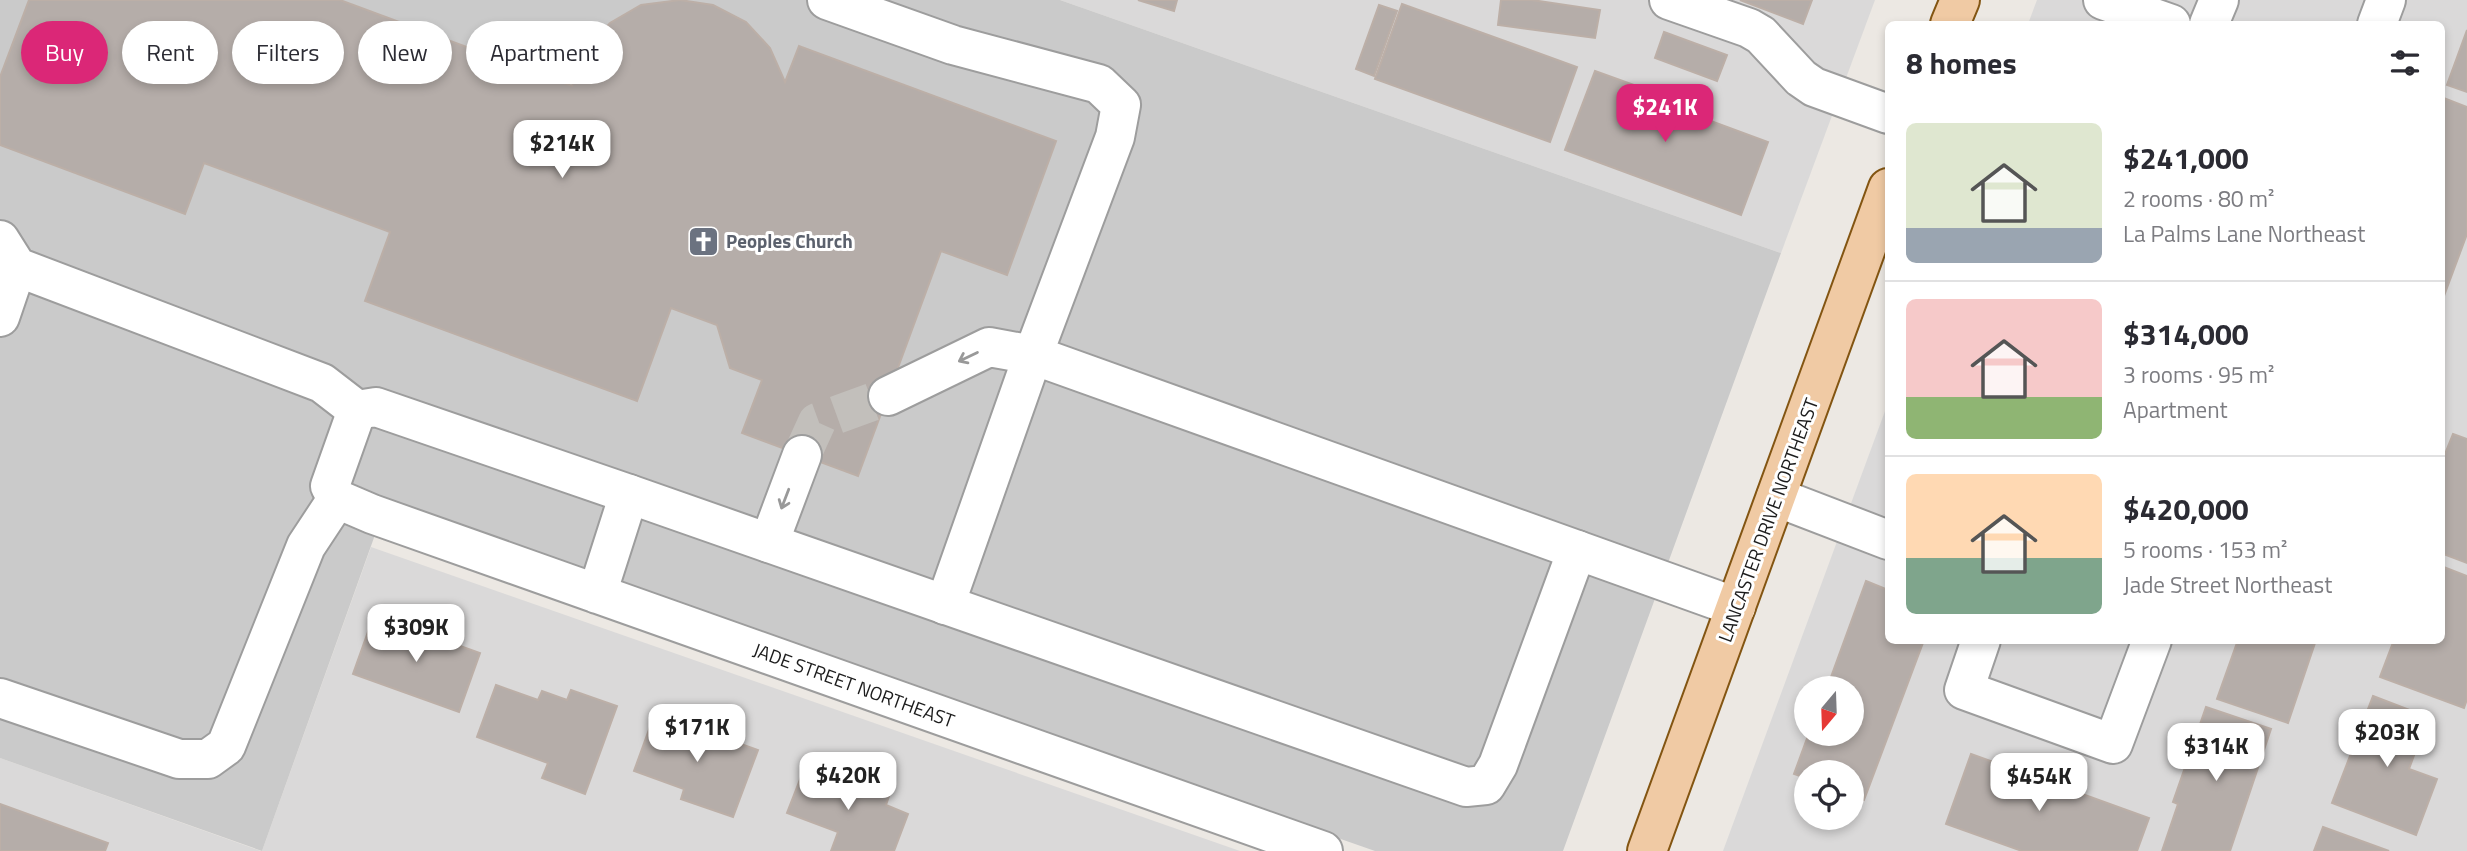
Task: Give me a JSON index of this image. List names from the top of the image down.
{
  "streets": {
    "main road": ["LANCASTER DRIVE NORTHEAST"],
    "street": ["JADE STREET NORTHEAST"]
  },
  "places": {
    "church": ["Peoples Church"]
  },
  "north": "bottom",
  "page": {
    "chip": [
      "Buy",
      "Rent",
      "Filters",
      "New",
      "Apartment"
    ],
    "heading": "8 homes",
    "price": [
      "$241K",
      "$214K",
      "$309K",
      "$171K",
      "$203K",
      "$314K",
      "$420K",
      "$454K"
    ],
    "list": [
      {
        "name": "$241,000",
        "note": "2 rooms · 80 m² · La Palms Lane Northeast"
      },
      {
        "name": "$314,000",
        "note": "3 rooms · 95 m² · Apartment"
      },
      {
        "name": "$420,000",
        "note": "5 rooms · 153 m² · Jade Street Northeast"
      }
    ]
  }
}
